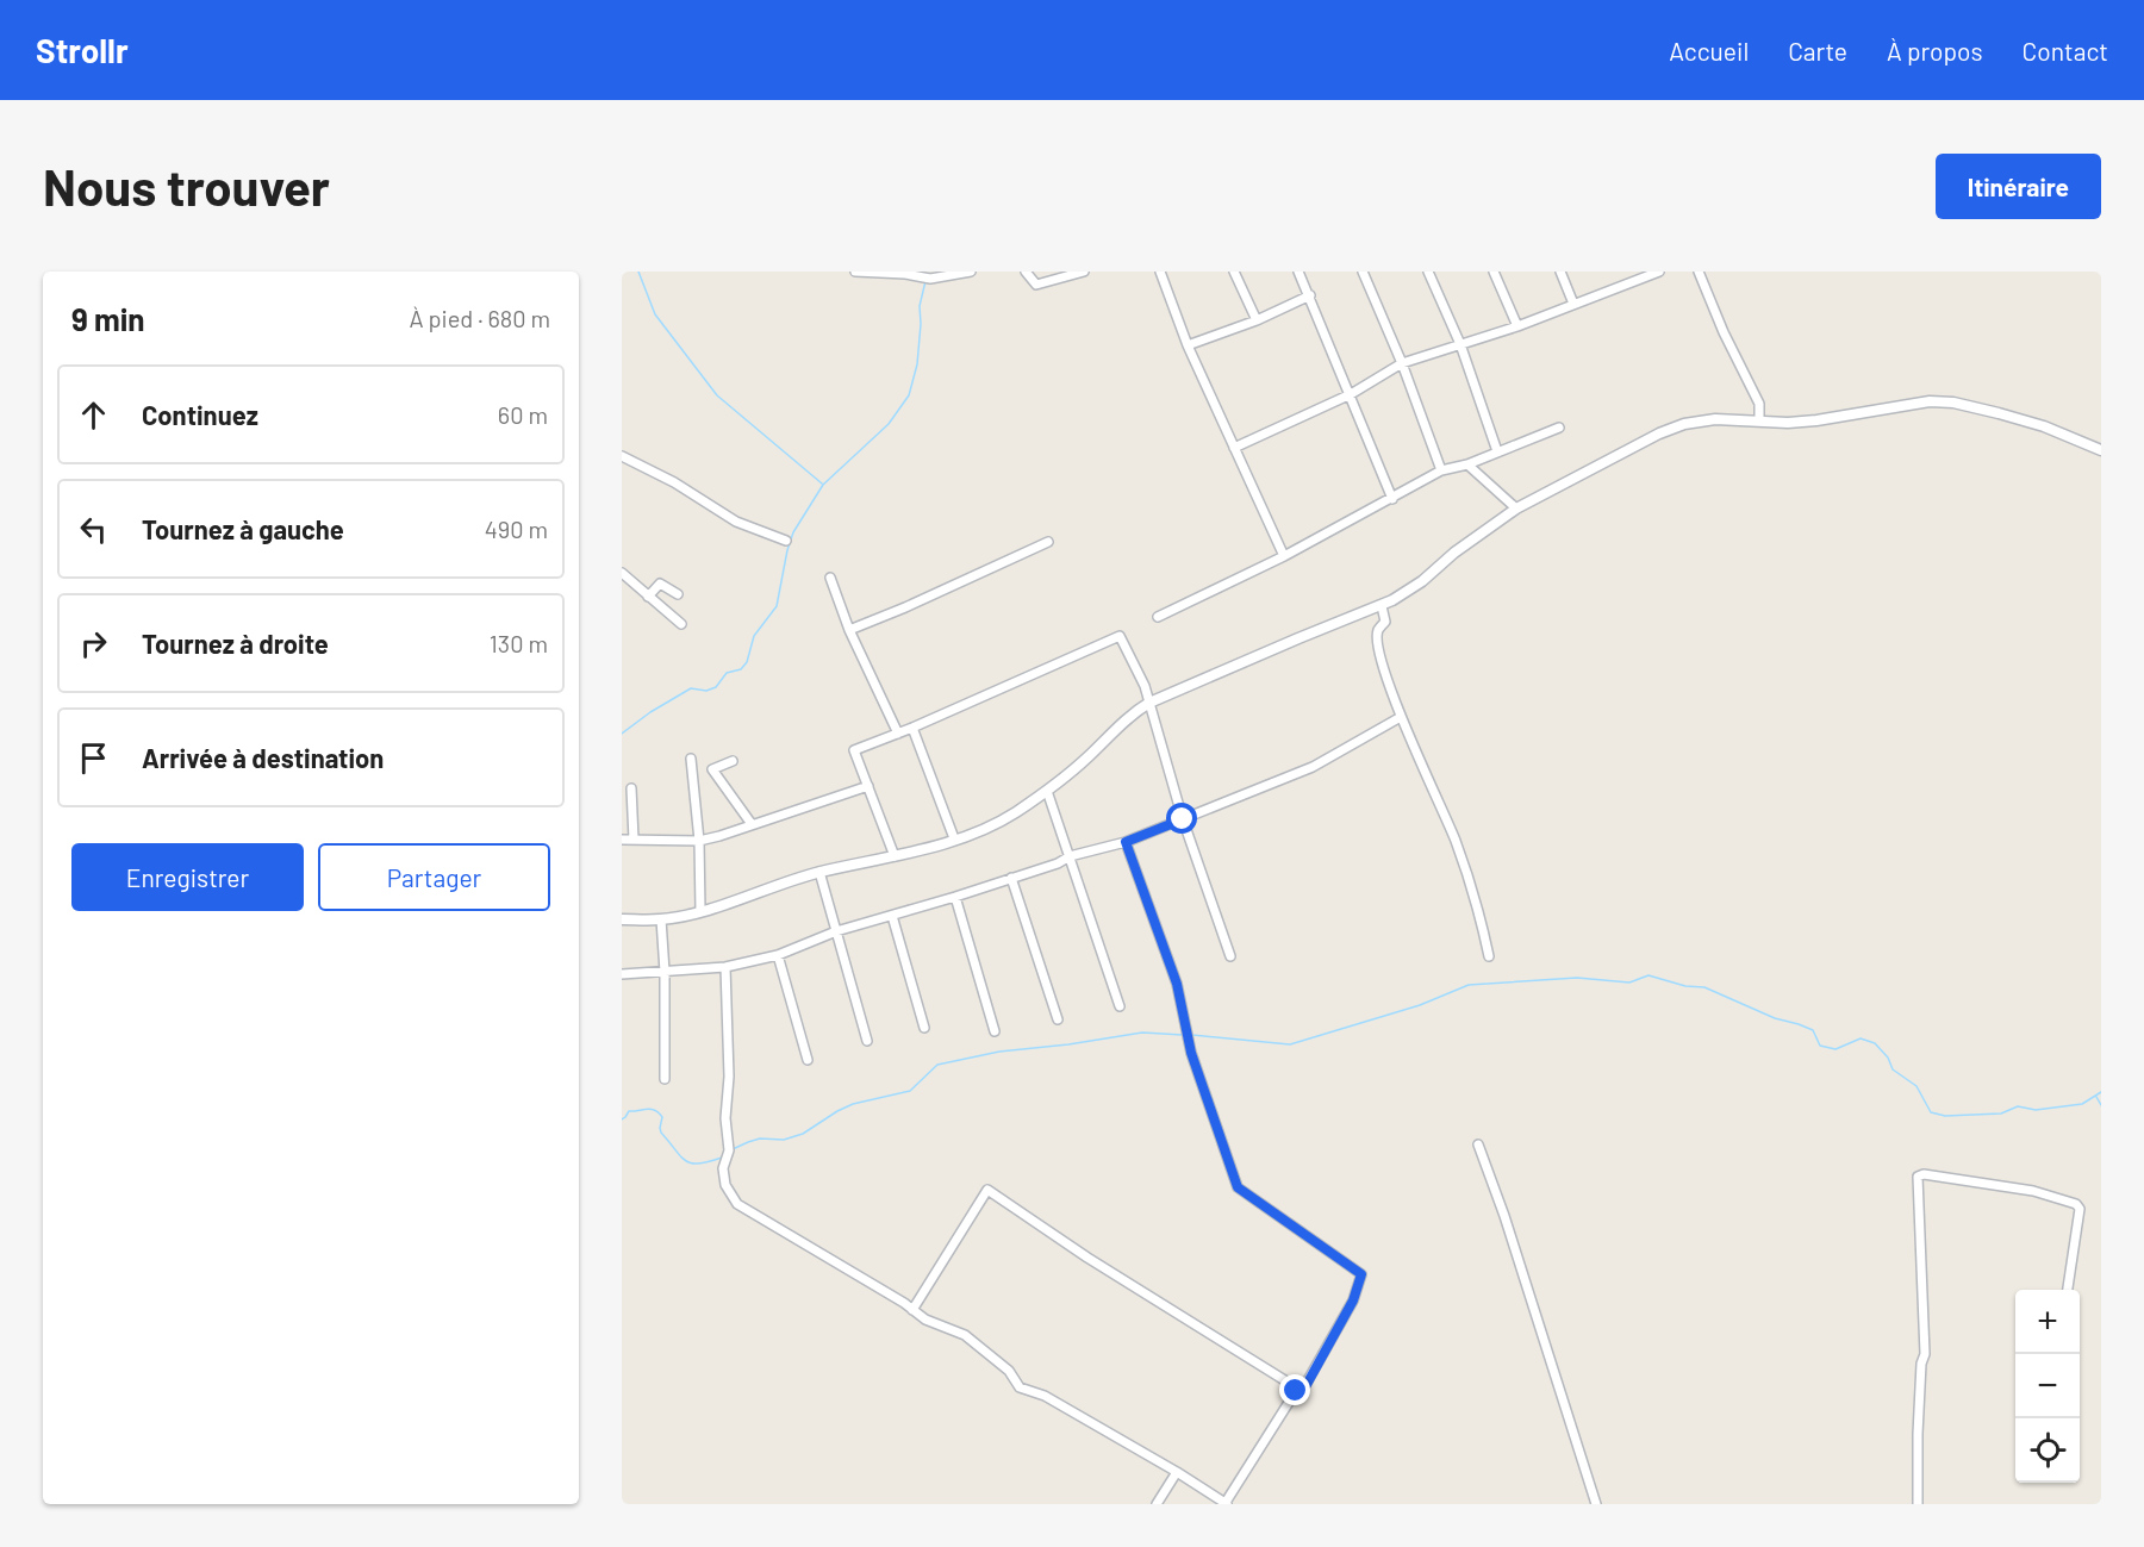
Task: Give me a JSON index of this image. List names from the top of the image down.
{
  "page": {
    "header": "Strollr",
    "nav": [
      "Accueil",
      "Carte",
      "À propos",
      "Contact"
    ],
    "buttons": [
      "Itinéraire",
      ["Enregistrer", "Partager"]
    ],
    "title": "Nous trouver",
    "heading": ["9 min", "À pied · 680 m"],
    "list": [
      ["Continuez", "60 m"],
      ["Tournez à gauche", "490 m"],
      ["Tournez à droite", "130 m"],
      "Arrivée à destination"
    ],
    "map_buttons": ["+", "−"]
  }
}
